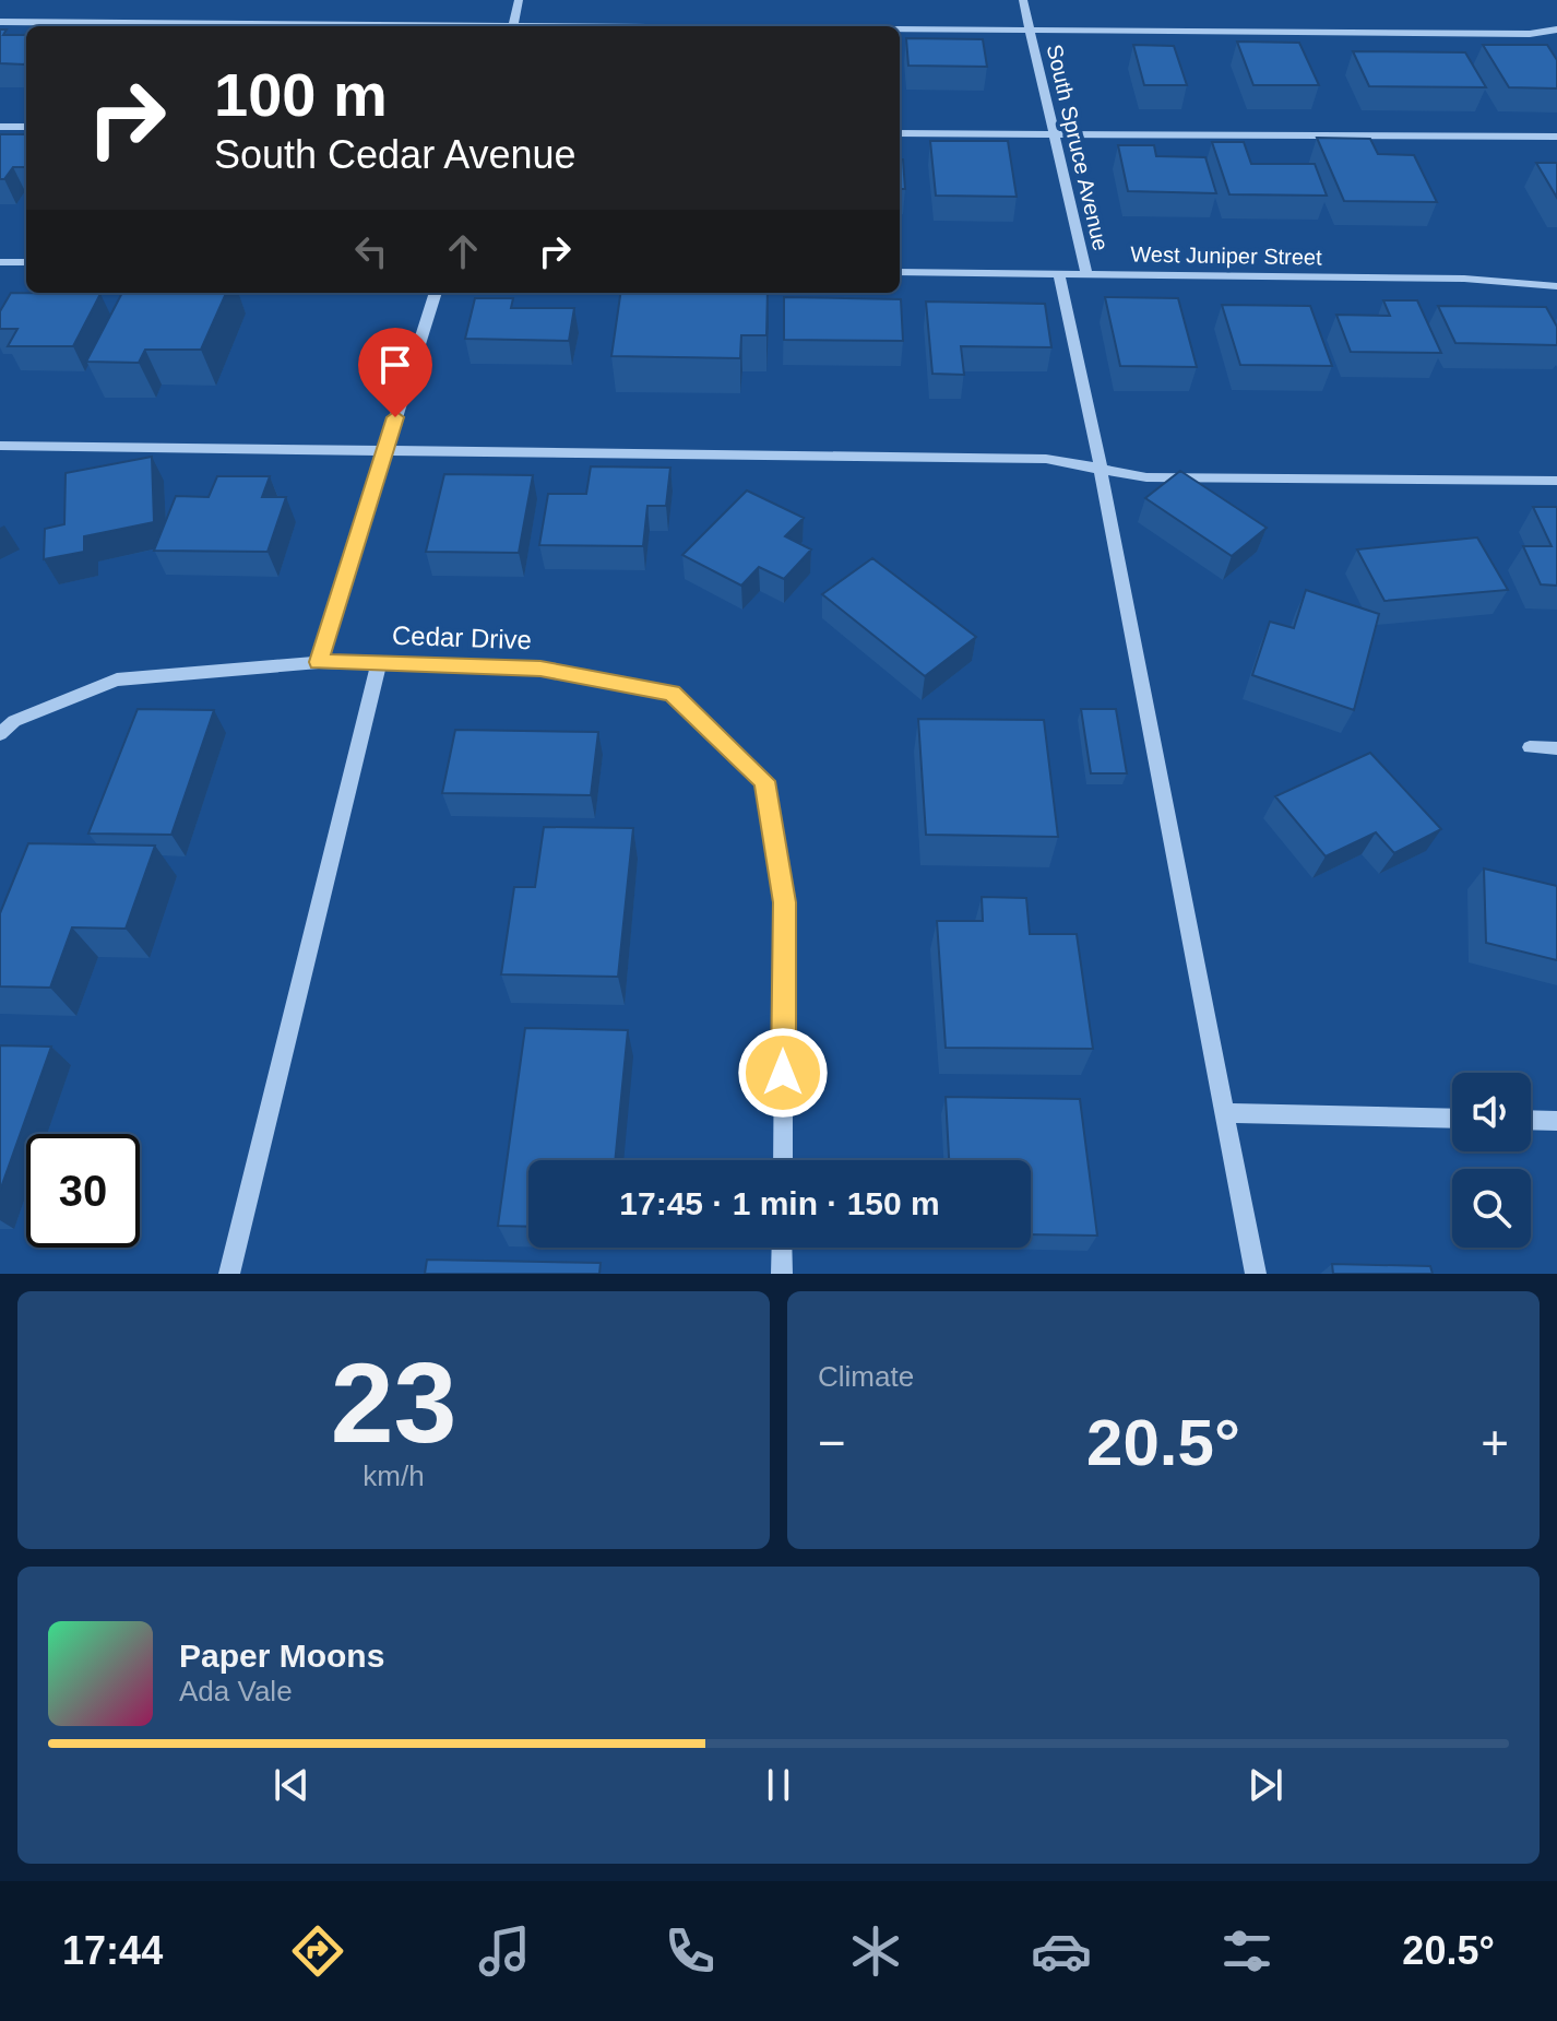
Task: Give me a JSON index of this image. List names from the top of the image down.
{
  "streets": {
    "street": ["South Spruce Avenue", "West Juniper Street", "Cedar Drive"]
  },
  "crossings": [
    ["South Spruce Avenue", "West Juniper Street"]
  ],
  "page": {
    "turn": ["100 m", "South Cedar Avenue"],
    "limit": "30",
    "trip": "17:45 · 1 min · 150 m",
    "tile": [
      ["23", "km/h"],
      "Climate"
    ],
    "heat": ["−", "20.5°", "+"],
    "song": ["Paper Moons", "Ada Vale"],
    "tabs": ["17:44", "20.5°"]
  }
}
